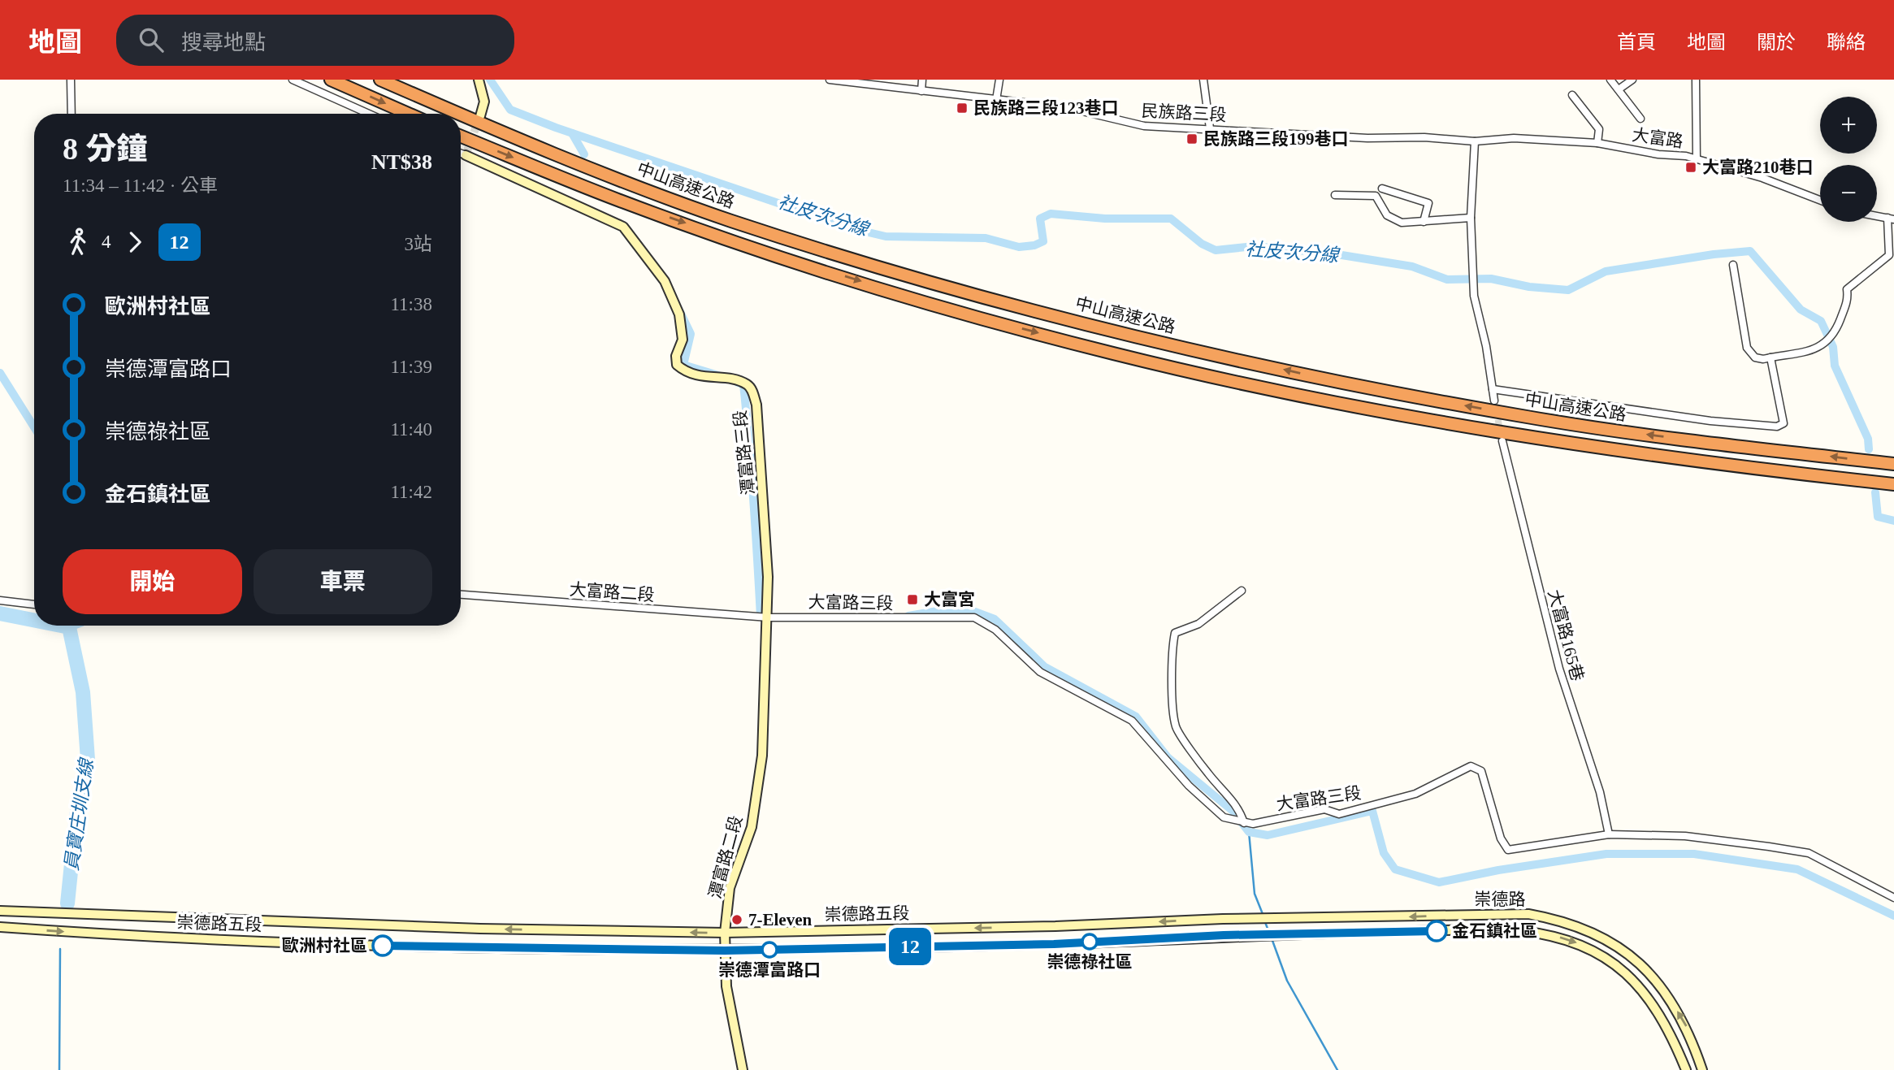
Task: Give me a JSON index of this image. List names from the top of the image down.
{
  "streets": {
    "highway": ["中山高速公路"],
    "street": [
      "民族路三段",
      "大富路",
      "潭富路三段",
      "大富路二段",
      "大富路三段",
      "大富路165巷",
      "潭富路二段",
      "崇德路",
      "崇德路五段"
    ]
  },
  "crossings": [
    ["民族路三段", "大富路"],
    ["潭富路三段", "大富路二段"],
    ["潭富路三段", "大富路三段"],
    ["潭富路三段", "潭富路二段"],
    ["大富路二段", "大富路三段"],
    ["大富路二段", "潭富路二段"],
    ["大富路三段", "大富路165巷"],
    ["大富路三段", "潭富路二段"],
    ["潭富路二段", "崇德路五段"],
    ["崇德路", "崇德路五段"]
  ],
  "water": ["社皮次分線", "員寶庄圳支線"],
  "places": {
    "transit": [
      "民族路三段123巷口",
      "民族路三段199巷口",
      "大富路210巷口",
      "大富宮"
    ],
    "other": [
      "7-Eleven",
      "金石鎮社區",
      "崇德祿社區",
      "歐洲村社區",
      "崇德潭富路口"
    ]
  },
  "lines": ["bus line 12"],
  "page": {
    "header": "地圖",
    "search": "搜尋地點",
    "nav": [
      "首頁",
      "地圖",
      "關於",
      "聯絡"
    ],
    "on_map": "12",
    "map_buttons": ["+", "−"],
    "heading": ["8 分鐘", "11:34 – 11:42 · 公車", "NT$38"],
    "legs": ["4", "12", "3站"],
    "list": [
      {
        "name": "歐洲村社區",
        "value": "11:38"
      },
      {
        "name": "崇德潭富路口",
        "value": "11:39"
      },
      {
        "name": "崇德祿社區",
        "value": "11:40"
      },
      {
        "name": "金石鎮社區",
        "value": "11:42"
      }
    ],
    "buttons": ["開始", "車票"]
  }
}
